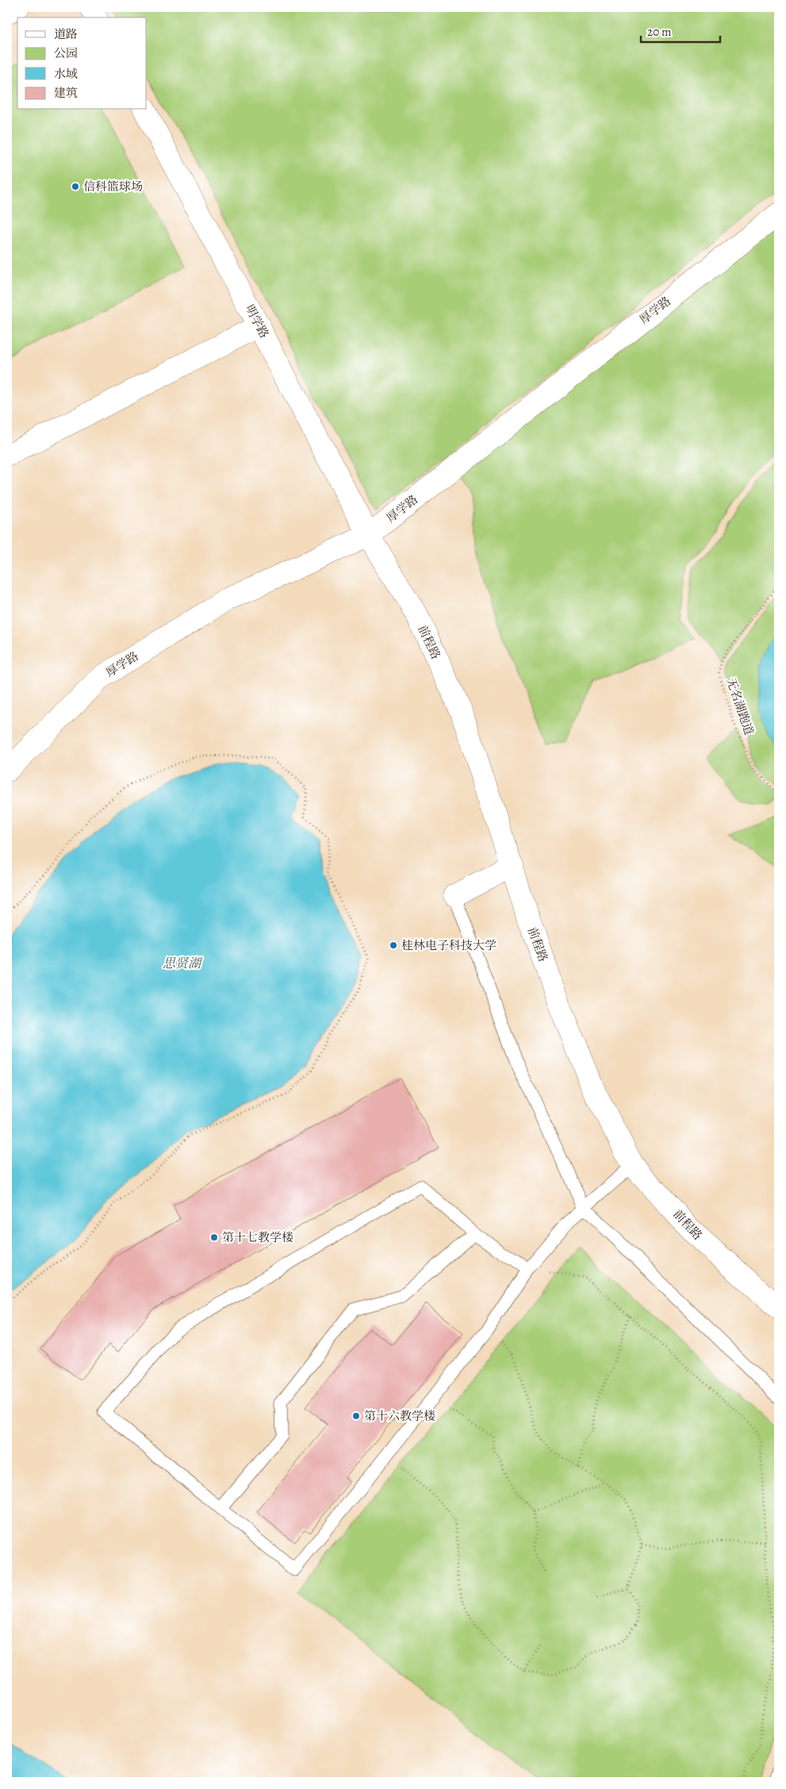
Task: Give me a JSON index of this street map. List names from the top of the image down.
{
  "streets": {
    "street": ["厚学路", "明学路", "前程路"],
    "path": ["无名湖跑道"]
  },
  "crossings": [
    ["厚学路", "明学路"],
    ["厚学路", "前程路"],
    ["明学路", "前程路"]
  ],
  "water": ["思贤湖"],
  "places": [
    "信科篮球场",
    "桂林电子科技大学",
    "第十七教学楼",
    "第十六教学楼"
  ],
  "legend": [
    "道路",
    "公园",
    "水域",
    "建筑"
  ],
  "scale_bar": "20 m"
}
